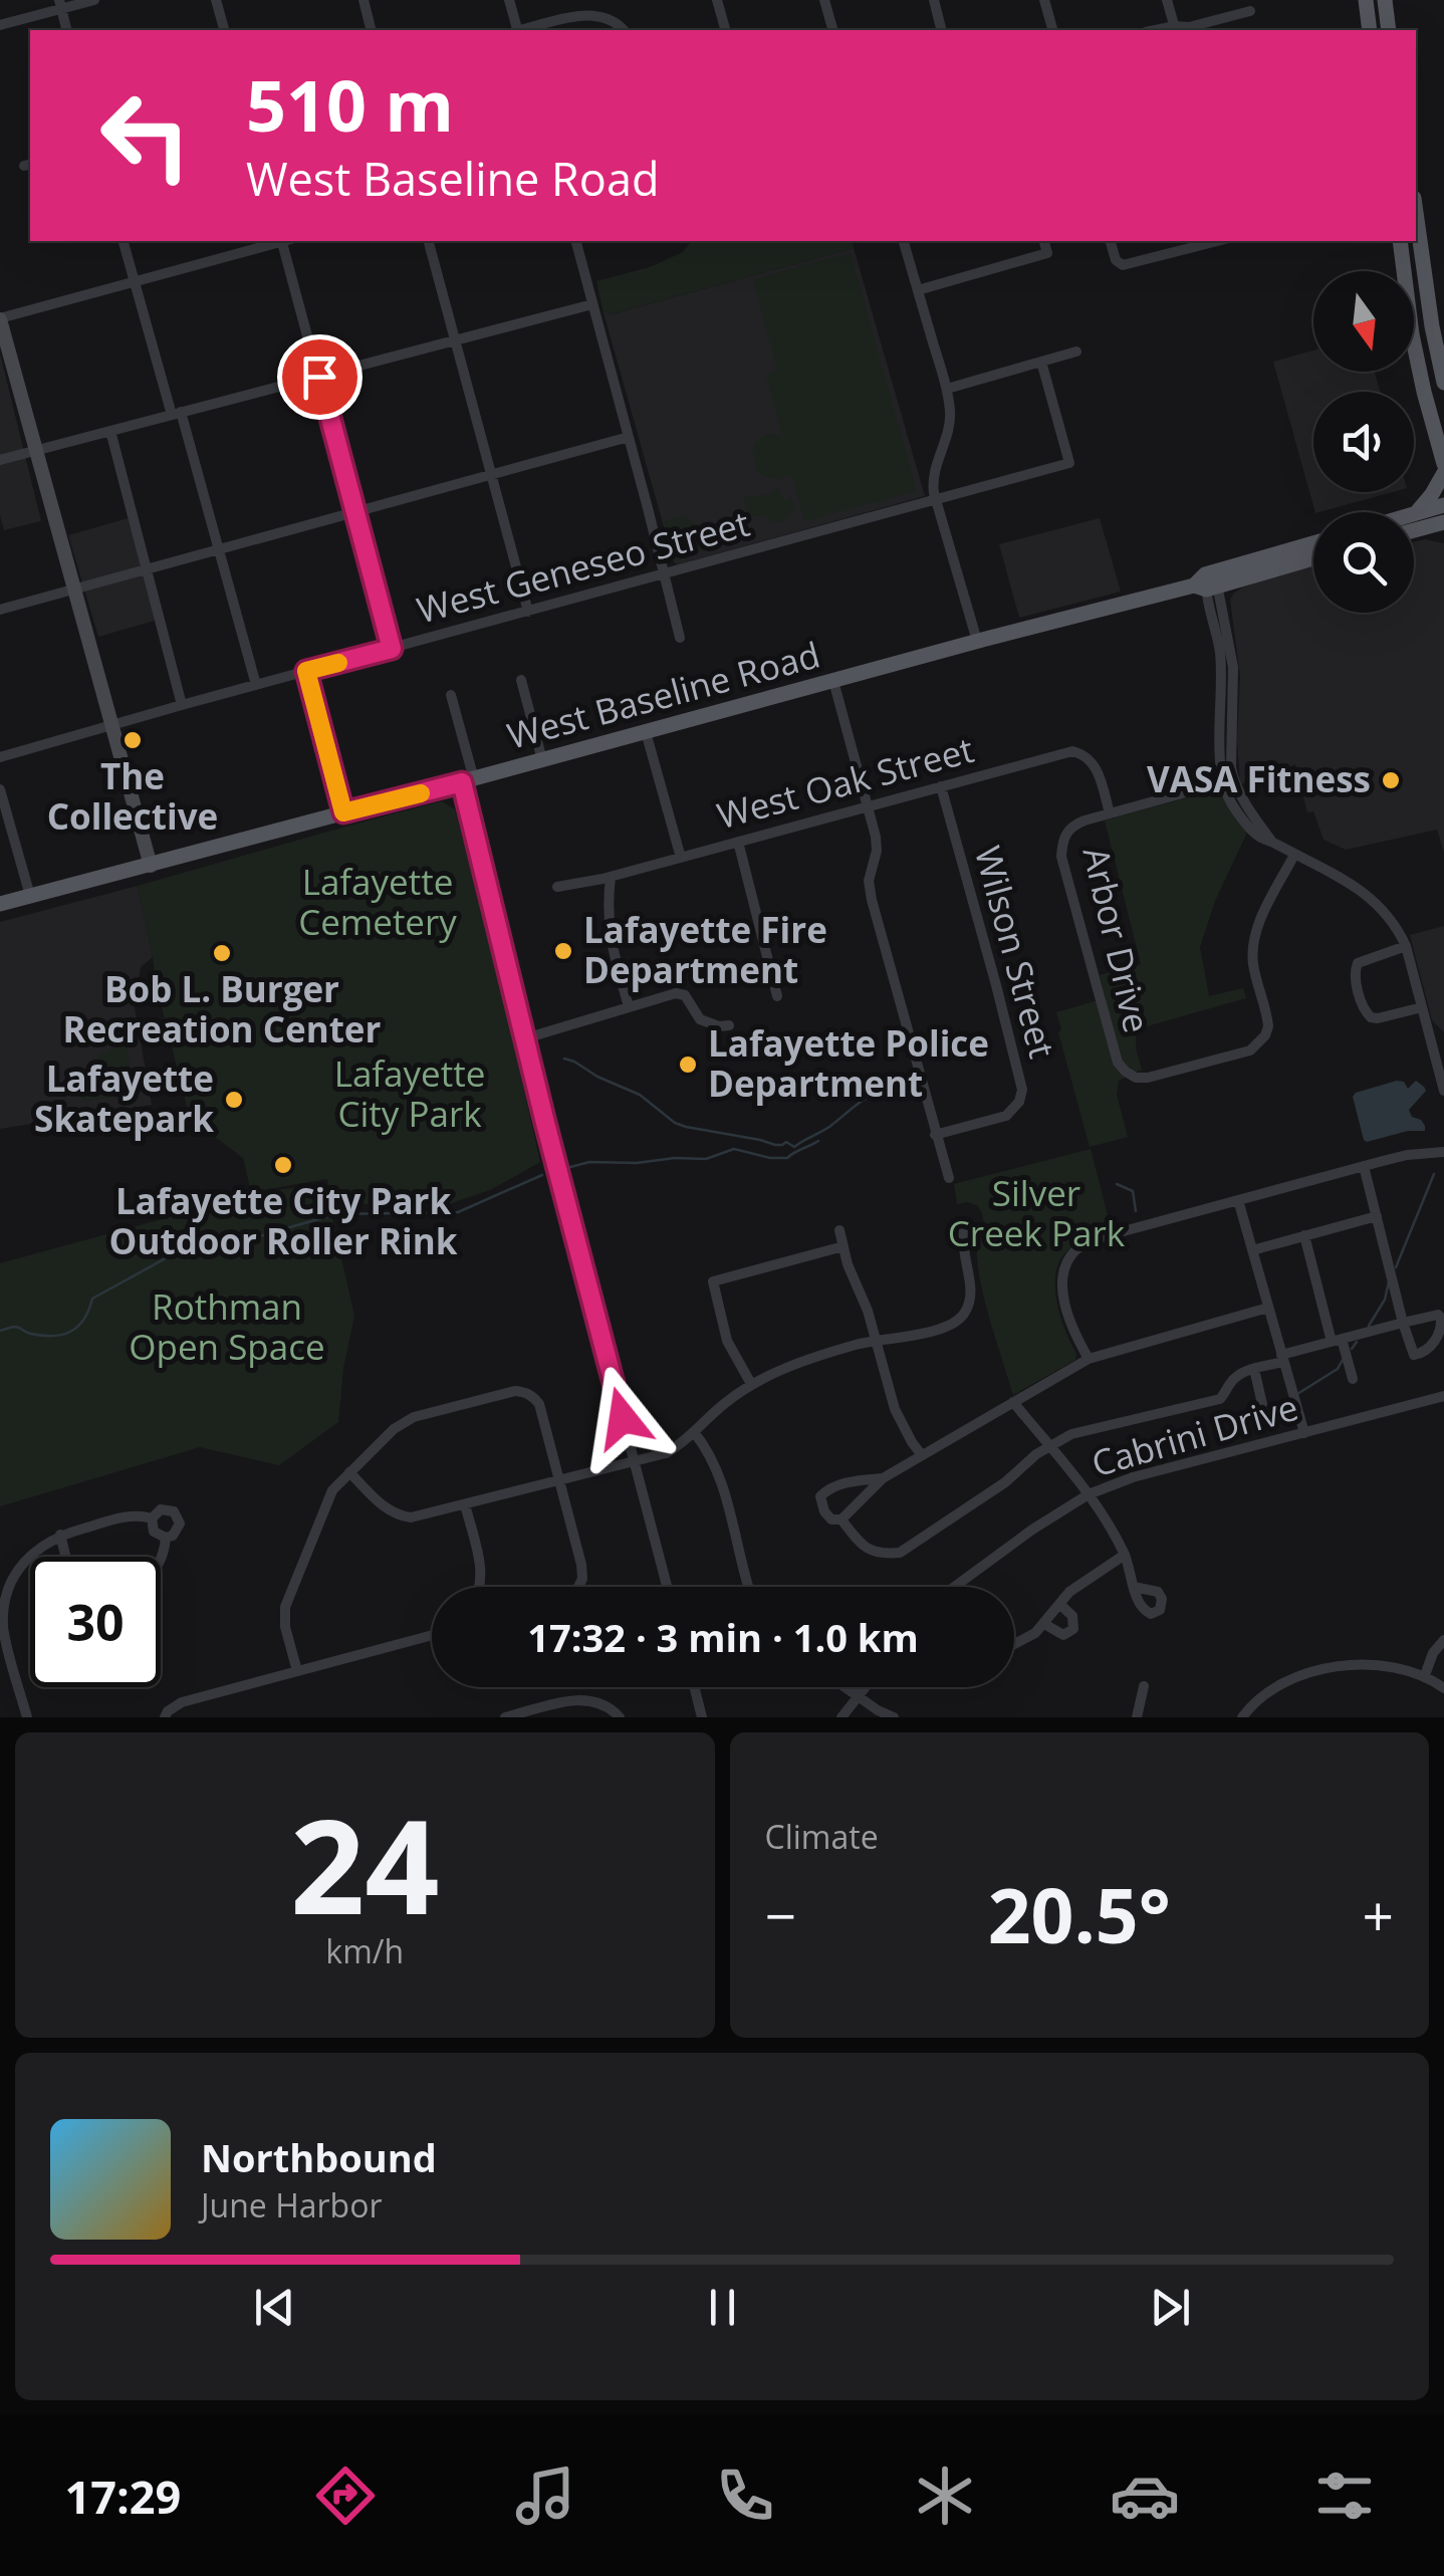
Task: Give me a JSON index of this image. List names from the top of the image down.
{
  "streets": {
    "main road": ["West Baseline Road"],
    "street": [
      "West Geneseo Street",
      "West Oak Street",
      "Arbor Drive",
      "Wilson Street",
      "Cabrini Drive"
    ]
  },
  "crossings": [
    ["West Oak Street", "Arbor Drive"],
    ["West Oak Street", "Wilson Street"]
  ],
  "parks": [
    "Lafayette Cemetery",
    "Lafayette City Park",
    "Silver Creek Park",
    "Rothman Open Space"
  ],
  "places": [
    "The Collective",
    "VASA Fitness",
    "Lafayette Fire Department",
    "Bob L. Burger Recreation Center",
    "Lafayette Police Department",
    "Lafayette Skatepark",
    "Lafayette City Park Outdoor Roller Rink"
  ],
  "north": "bottom",
  "page": {
    "turn": ["510 m", "West Baseline Road"],
    "limit": "30",
    "trip": "17:32 · 3 min · 1.0 km",
    "tile": [
      ["24", "km/h"],
      "Climate"
    ],
    "heat": ["−", "20.5°", "+"],
    "song": ["Northbound", "June Harbor"],
    "tabs": "17:29"
  }
}
